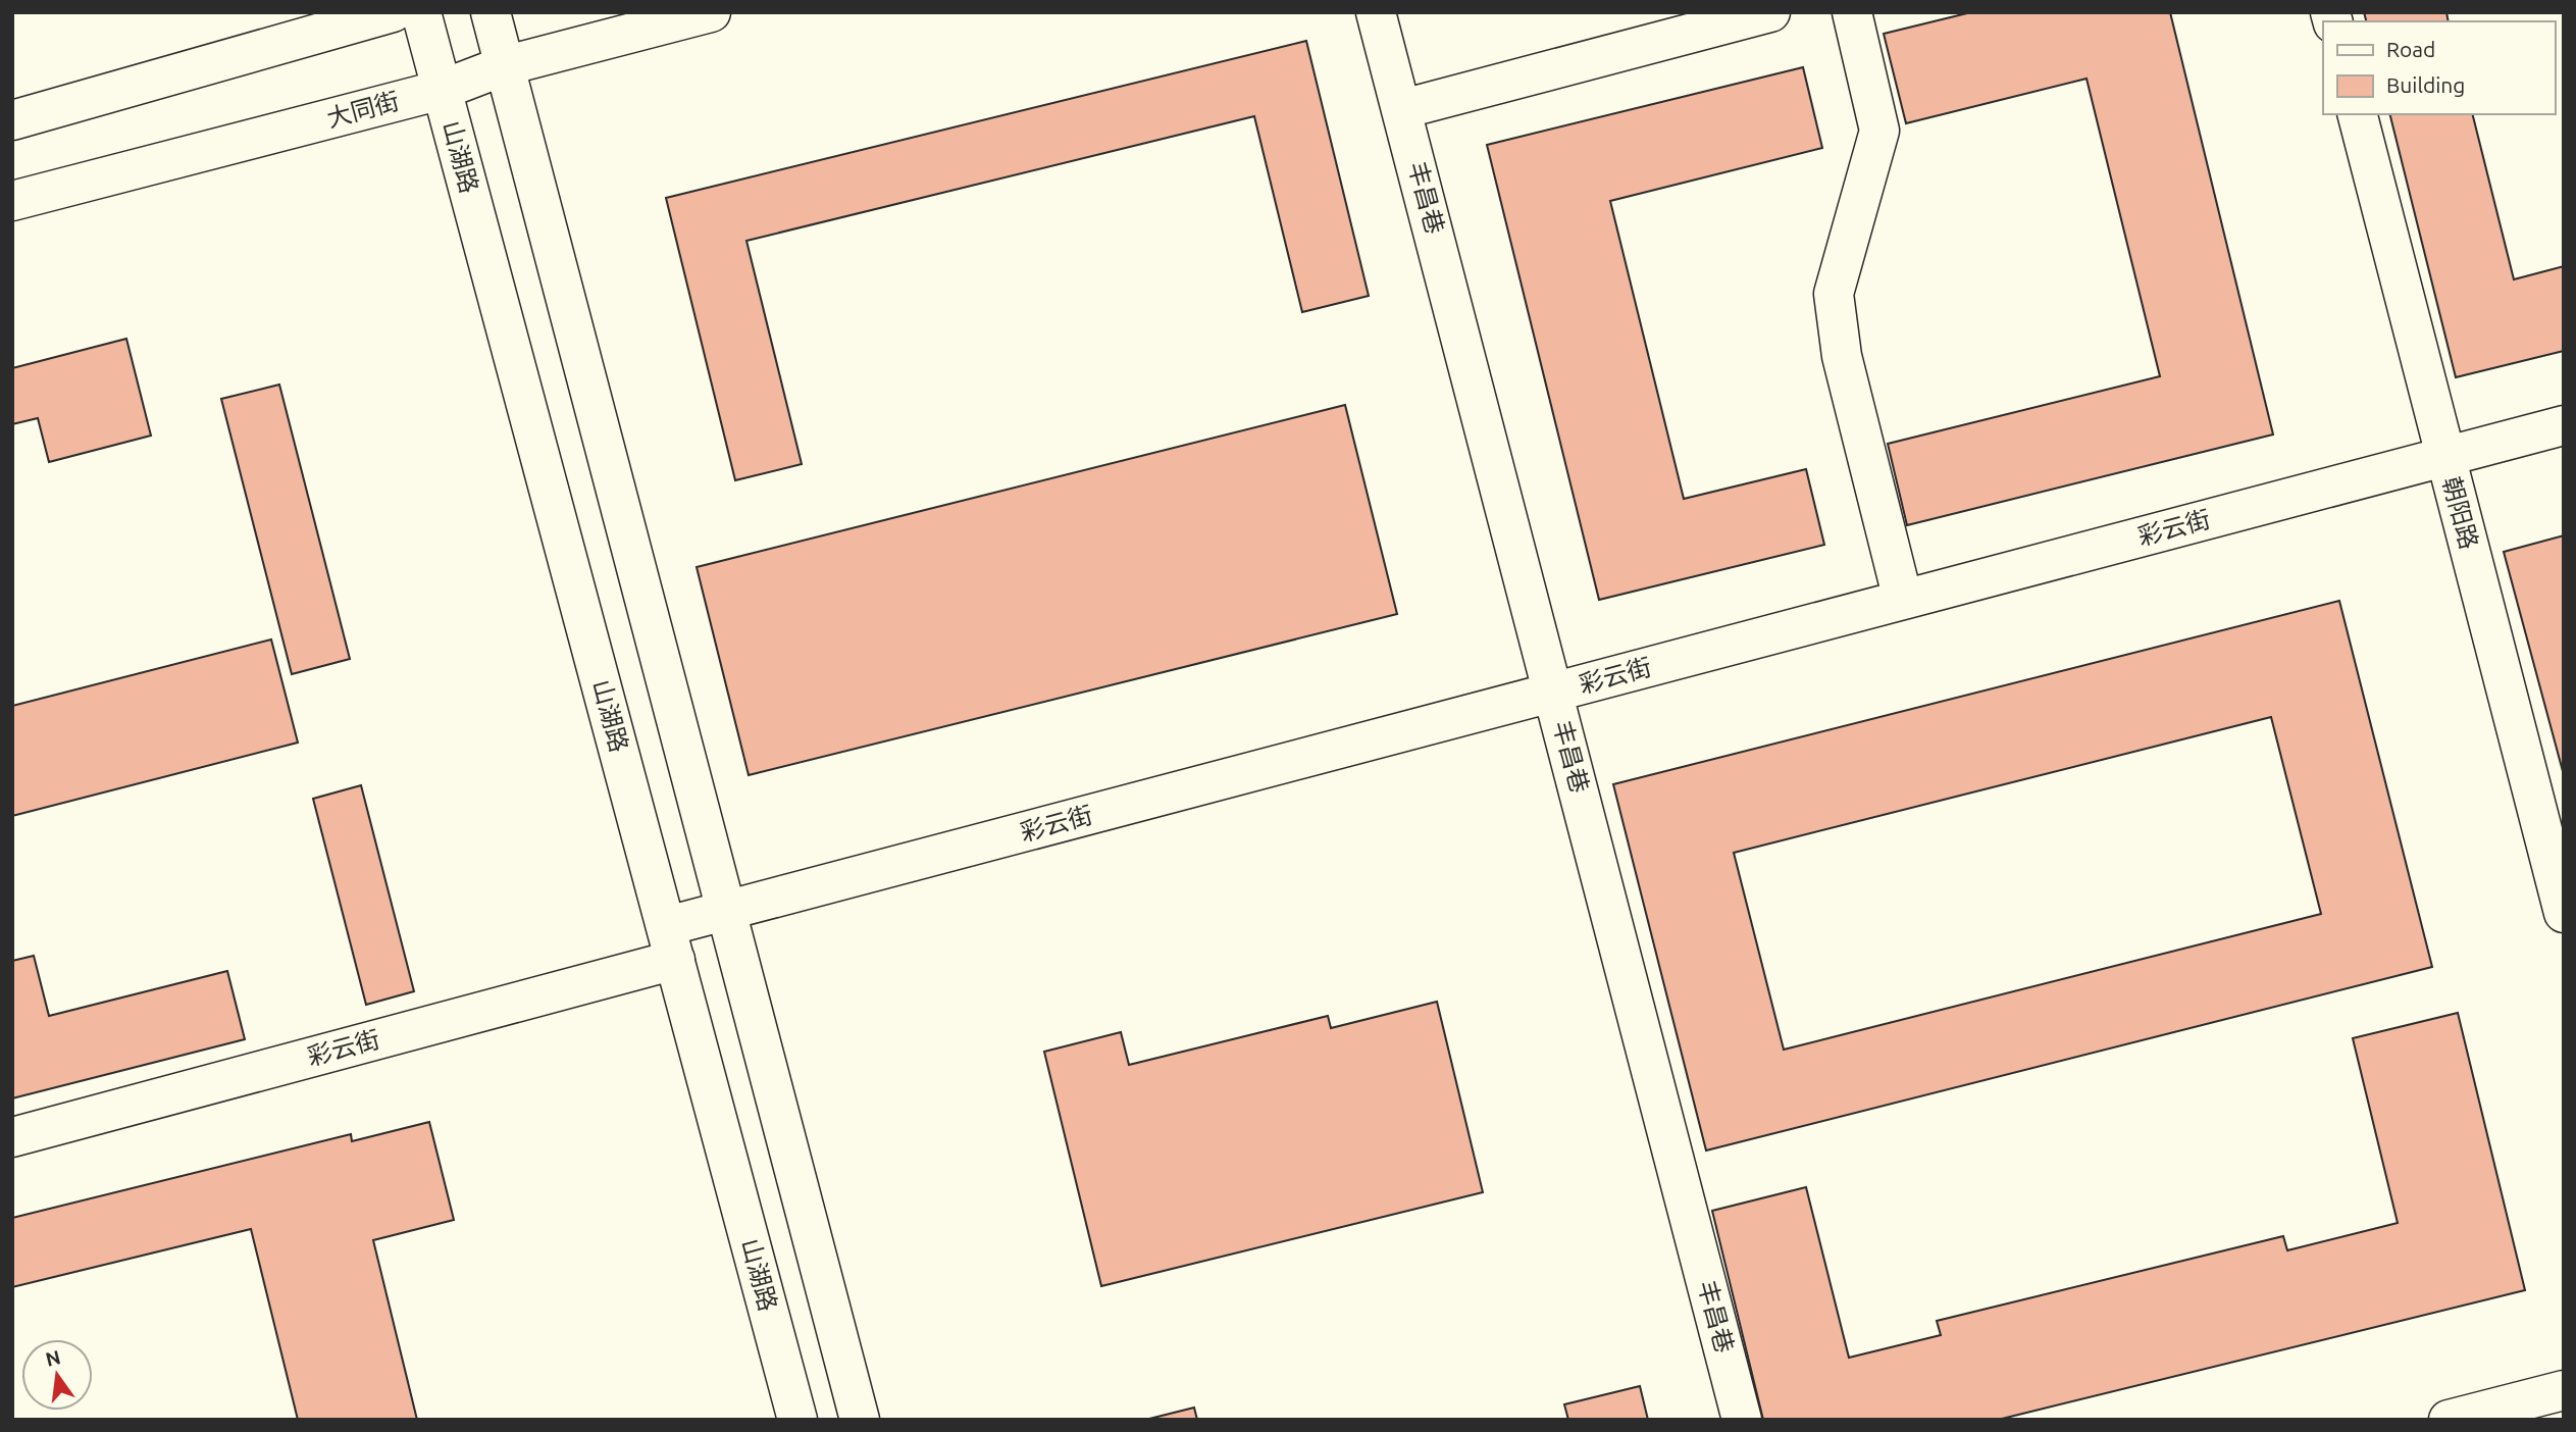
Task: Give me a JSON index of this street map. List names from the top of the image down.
{
  "streets": {
    "street": [
      "大同街",
      "山湖路",
      "丰昌巷",
      "朝阳路",
      "彩云街"
    ]
  },
  "crossings": [
    ["大同街", "山湖路"],
    ["山湖路", "彩云街"],
    ["丰昌巷", "彩云街"],
    ["朝阳路", "彩云街"]
  ],
  "legend": ["Road", "Building"],
  "north": "top"
}
